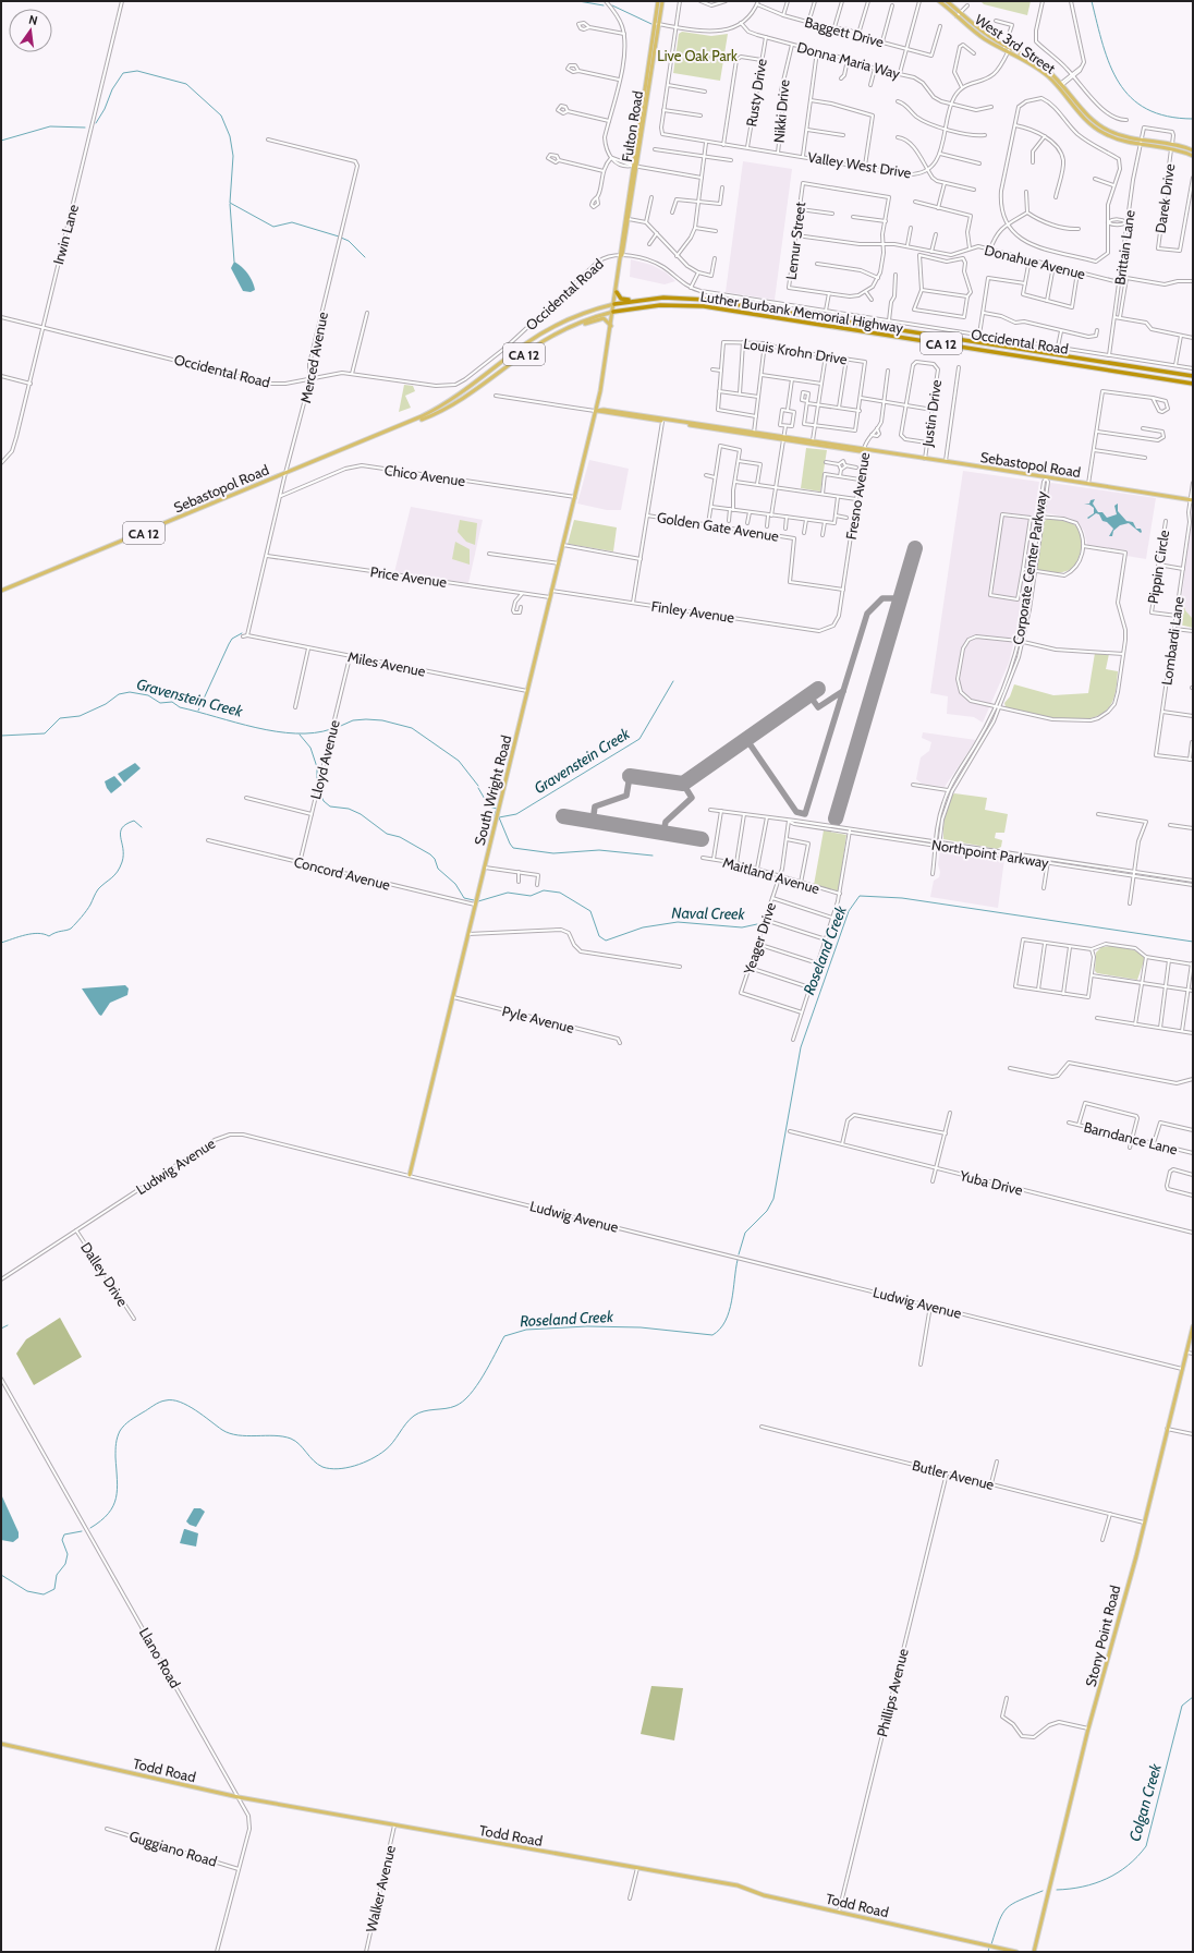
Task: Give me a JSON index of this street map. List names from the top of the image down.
{
  "streets": {
    "highway": ["Luther Burbank Memorial Highway", "CA 12"],
    "main road": [
      "West 3rd Street",
      "Fulton Road",
      "Sebastopol Road",
      "South Wright Road",
      "Stony Point Road",
      "Todd Road"
    ],
    "street": [
      "Baggett Drive",
      "Donna Maria Way",
      "Rusty Drive",
      "Nikki Drive",
      "Valley West Drive",
      "Darek Drive",
      "Irwin Lane",
      "Lemur Street",
      "Brittain Lane",
      "Donahue Avenue",
      "Occidental Road",
      "Louis Krohn Drive",
      "Merced Avenue",
      "Justin Drive",
      "Chico Avenue",
      "Fresno Avenue",
      "Golden Gate Avenue",
      "Pippin Circle",
      "Corporate Center Parkway",
      "Price Avenue",
      "Finley Avenue",
      "Lombardi Lane",
      "Miles Avenue",
      "Lloyd Avenue",
      "Northpoint Parkway",
      "Concord Avenue",
      "Maitland Avenue",
      "Yeager Drive",
      "Pyle Avenue",
      "Barndance Lane",
      "Ludwig Avenue",
      "Yuba Drive",
      "Dalley Drive",
      "Butler Avenue",
      "Llano Road",
      "Phillips Avenue",
      "Guggiano Road",
      "Walker Avenue"
    ]
  },
  "crossings": [
    ["West 3rd Street", "Darek Drive"],
    ["West 3rd Street", "Brittain Lane"],
    ["Donna Maria Way", "Rusty Drive"],
    ["Donna Maria Way", "Nikki Drive"],
    ["Donna Maria Way", "Valley West Drive"],
    ["Rusty Drive", "Valley West Drive"],
    ["Nikki Drive", "Valley West Drive"],
    ["Fulton Road", "Occidental Road"],
    ["Fulton Road", "Luther Burbank Memorial Highway"],
    ["Fulton Road", "Sebastopol Road"],
    ["Fulton Road", "South Wright Road"],
    ["Irwin Lane", "Occidental Road"],
    ["Lemur Street", "Donahue Avenue"],
    ["Brittain Lane", "Donahue Avenue"],
    ["Brittain Lane", "Occidental Road"],
    ["Occidental Road", "Merced Avenue"],
    ["Luther Burbank Memorial Highway", "Sebastopol Road"],
    ["Merced Avenue", "Sebastopol Road"],
    ["Merced Avenue", "Chico Avenue"],
    ["Merced Avenue", "Price Avenue"],
    ["Merced Avenue", "Miles Avenue"],
    ["Justin Drive", "Sebastopol Road"],
    ["Sebastopol Road", "Fresno Avenue"],
    ["Sebastopol Road", "Corporate Center Parkway"],
    ["Sebastopol Road", "Lombardi Lane"],
    ["Sebastopol Road", "South Wright Road"],
    ["Chico Avenue", "South Wright Road"],
    ["Fresno Avenue", "Golden Gate Avenue"],
    ["Fresno Avenue", "Finley Avenue"],
    ["Pippin Circle", "Lombardi Lane"],
    ["Corporate Center Parkway", "Northpoint Parkway"],
    ["Price Avenue", "South Wright Road"],
    ["Finley Avenue", "South Wright Road"],
    ["Miles Avenue", "Lloyd Avenue"],
    ["Miles Avenue", "South Wright Road"],
    ["Lloyd Avenue", "Concord Avenue"],
    ["South Wright Road", "Concord Avenue"],
    ["South Wright Road", "Pyle Avenue"],
    ["South Wright Road", "Ludwig Avenue"],
    ["Northpoint Parkway", "Yeager Drive"],
    ["Maitland Avenue", "Yeager Drive"],
    ["Ludwig Avenue", "Dalley Drive"],
    ["Ludwig Avenue", "Stony Point Road"],
    ["Butler Avenue", "Stony Point Road"],
    ["Butler Avenue", "Phillips Avenue"],
    ["Llano Road", "Todd Road"],
    ["Llano Road", "Guggiano Road"],
    ["Phillips Avenue", "Todd Road"],
    ["Todd Road", "Walker Avenue"]
  ],
  "water": [
    "Gravenstein Creek",
    "Naval Creek",
    "Roseland Creek",
    "Colgan Creek"
  ],
  "parks": ["Live Oak Park"],
  "north": "top"
}
